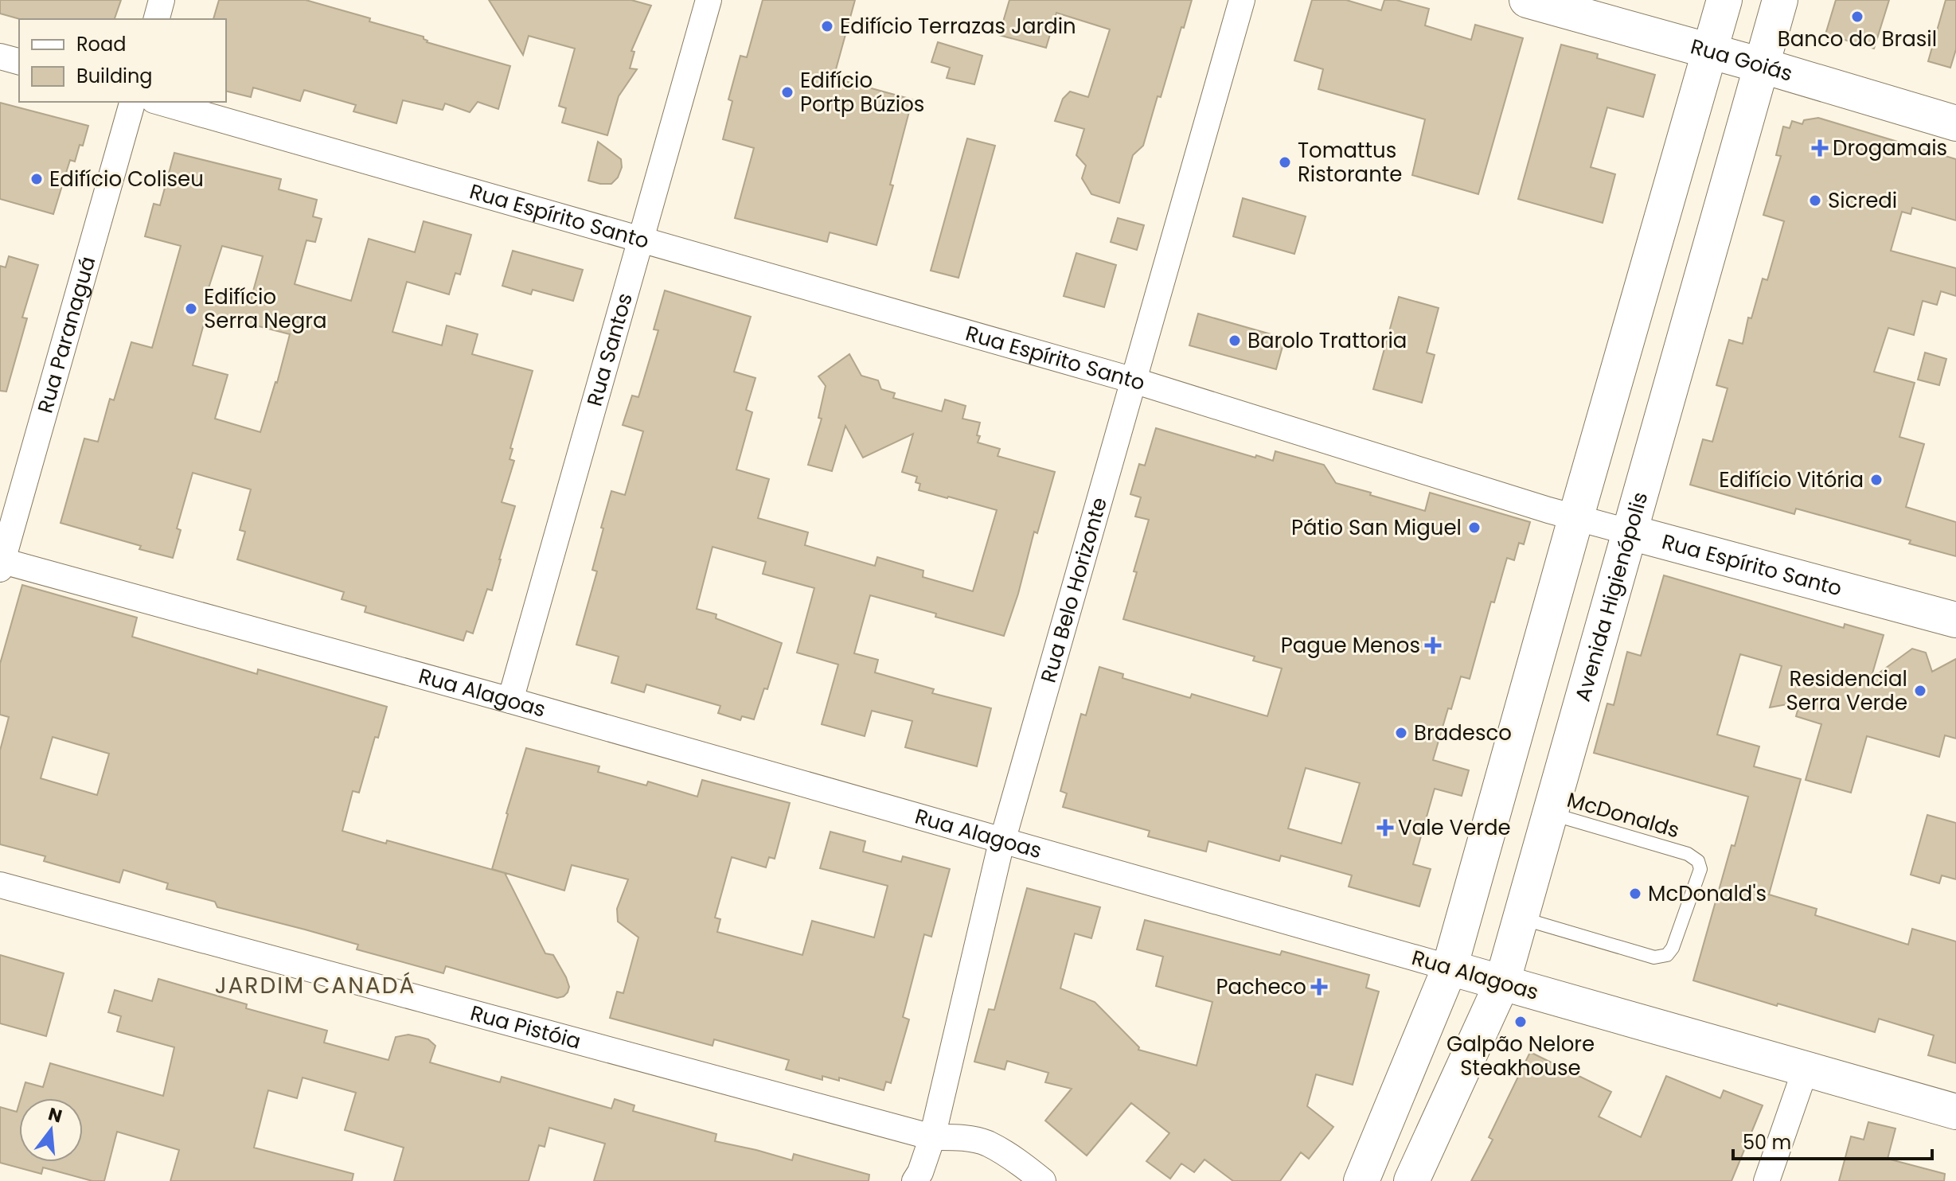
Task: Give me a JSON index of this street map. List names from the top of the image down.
{
  "streets": {
    "main road": [
      "Rua Goiás",
      "Rua Espírito Santo",
      "Avenida Higienópolis",
      "Rua Alagoas"
    ],
    "street": [
      "Rua Paranaguá",
      "Rua Santos",
      "Rua Belo Horizonte",
      "Rua Pistóia"
    ],
    "lane": ["McDonalds"]
  },
  "crossings": [
    ["Rua Goiás", "Avenida Higienópolis"],
    ["Rua Espírito Santo", "Rua Santos"],
    ["Rua Espírito Santo", "Rua Belo Horizonte"],
    ["Rua Espírito Santo", "Avenida Higienópolis"],
    ["Rua Paranaguá", "Rua Alagoas"],
    ["Rua Santos", "Rua Alagoas"],
    ["Rua Belo Horizonte", "Rua Alagoas"],
    ["Rua Belo Horizonte", "Rua Pistóia"],
    ["Avenida Higienópolis", "Rua Alagoas"],
    ["Avenida Higienópolis", "McDonalds"]
  ],
  "districts": ["JARDIM CANADÁ"],
  "places": {
    "other": [
      "Banco do Brasil",
      "Edifício Terrazas Jardin",
      "Edifício Portp Búzios",
      "Tomattus Ristorante",
      "Edifício Coliseu",
      "Sicredi",
      "Edifício Serra Negra",
      "Barolo Trattoria",
      "Edifício Vitória",
      "Pátio San Miguel",
      "Residencial Serra Verde",
      "Bradesco",
      "McDonald's",
      "Galpão Nelore Steakhouse"
    ],
    "health": [
      "Drogamais",
      "Pague Menos",
      "Vale Verde",
      "Pacheco"
    ]
  },
  "legend": ["Road", "Building"],
  "scale_bar": "50 m",
  "north": "top"
}
